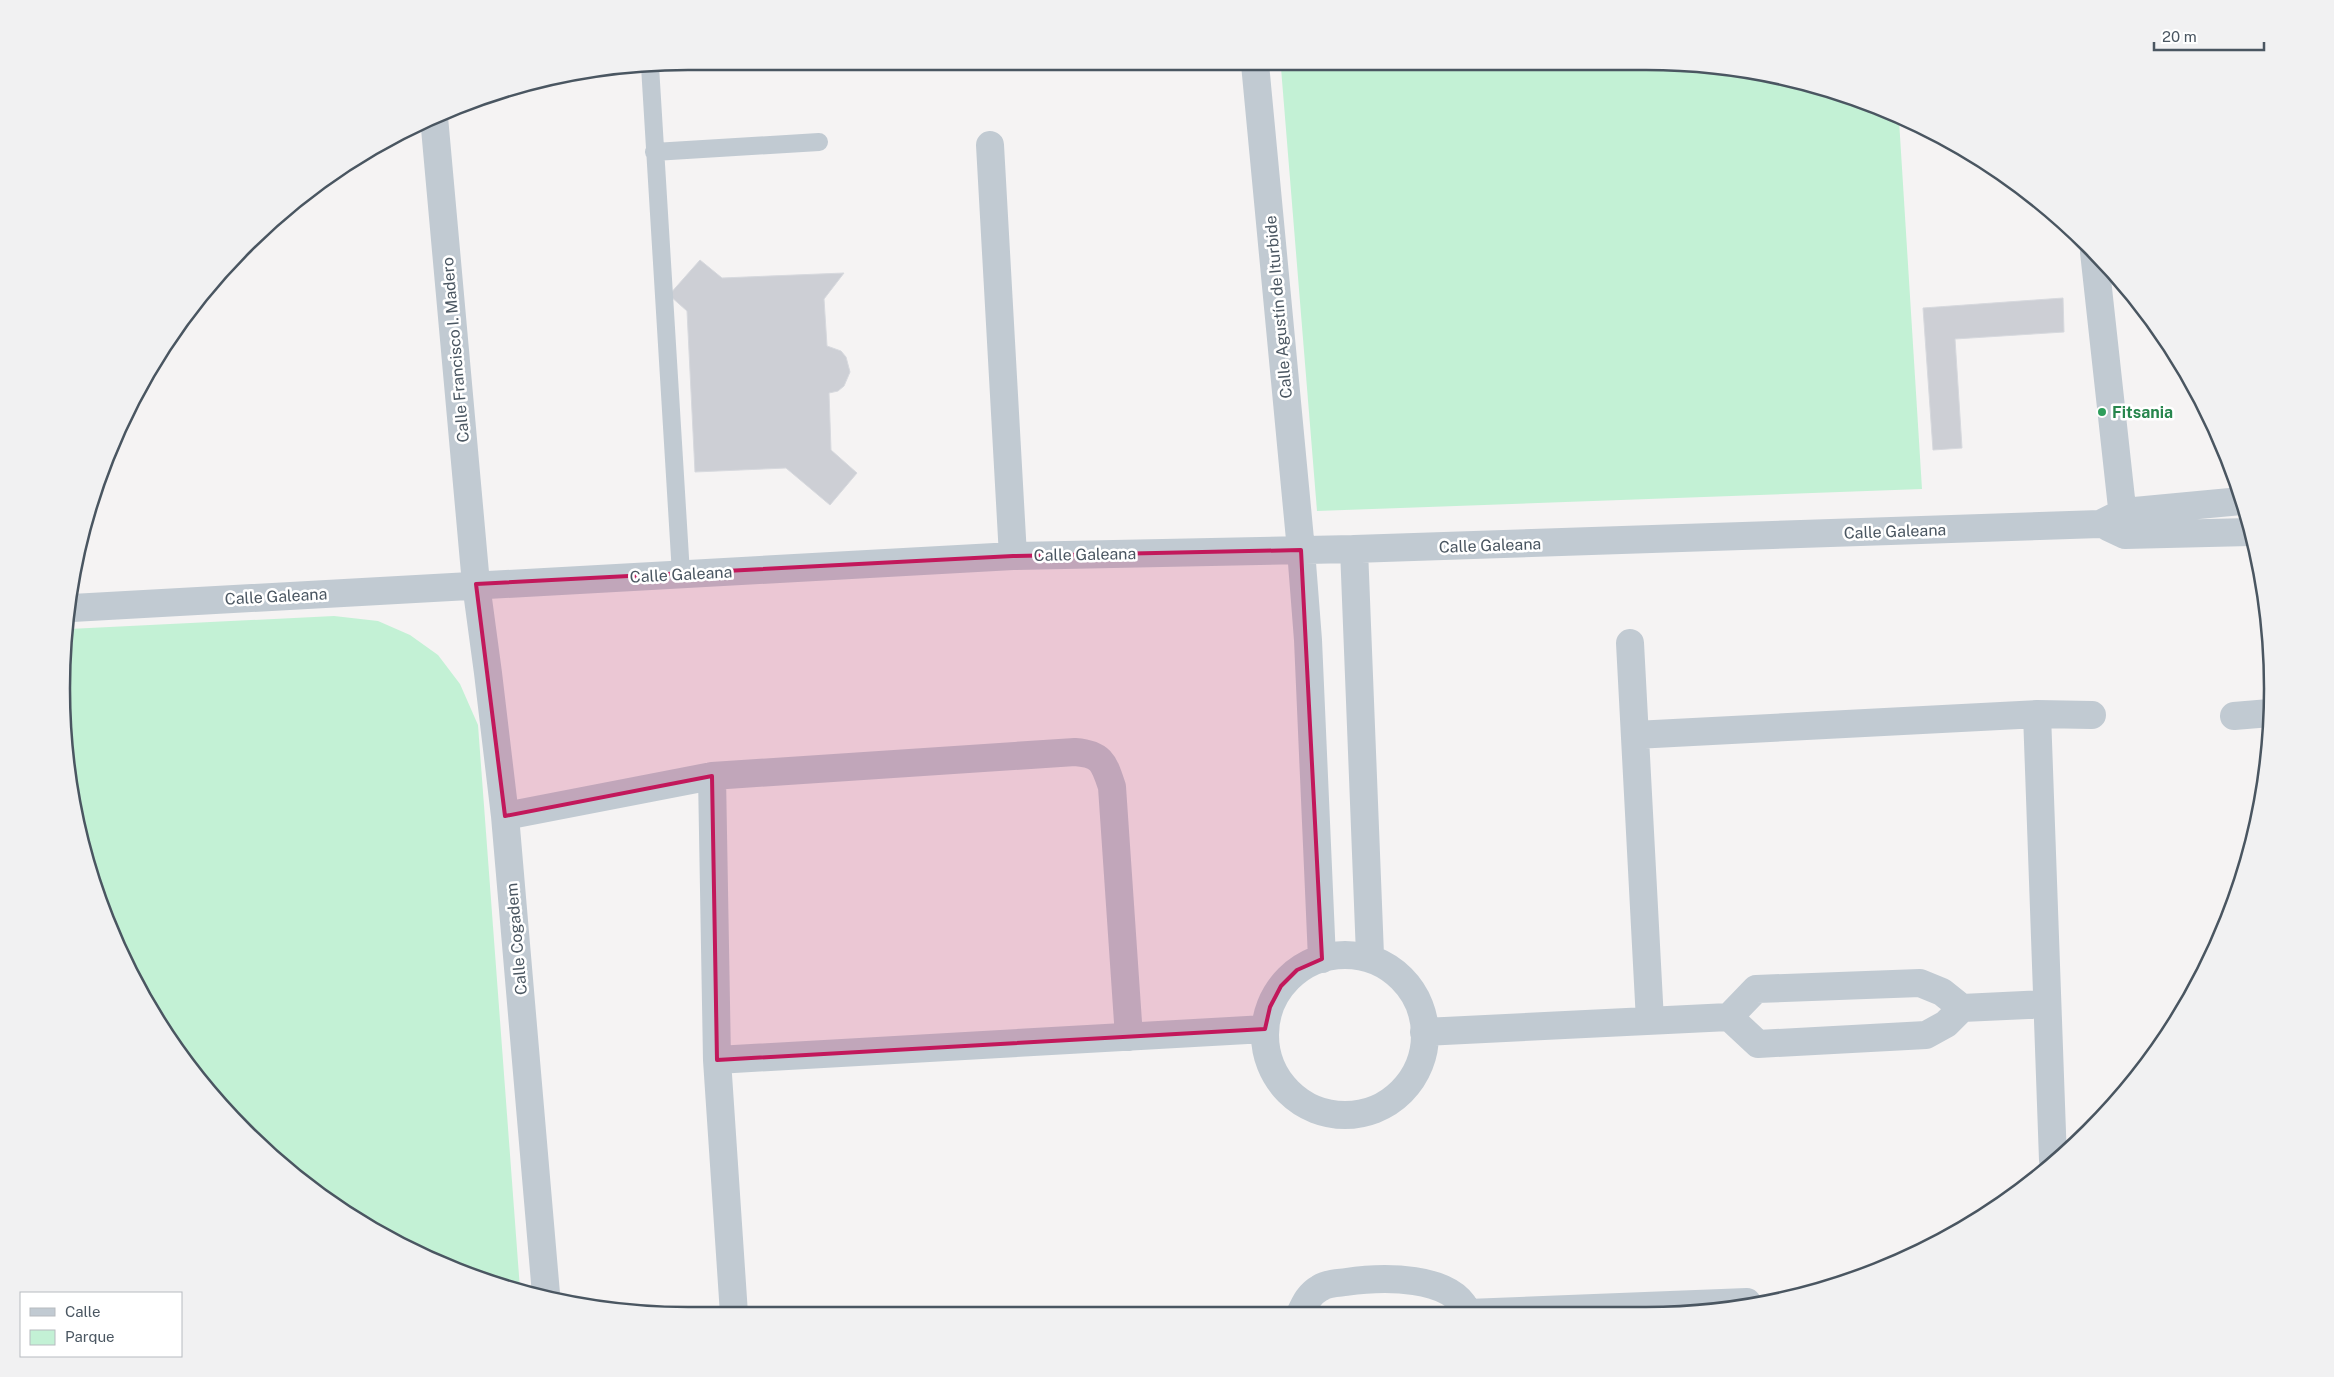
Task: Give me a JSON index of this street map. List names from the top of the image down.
{
  "streets": {
    "street": [
      "Calle Agustín de Iturbide",
      "Calle Francisco I. Madero",
      "Calle Galeana",
      "Calle Cogadem"
    ]
  },
  "crossings": [
    ["Calle Agustín de Iturbide", "Calle Galeana"],
    ["Calle Francisco I. Madero", "Calle Galeana"],
    ["Calle Francisco I. Madero", "Calle Cogadem"],
    ["Calle Galeana", "Calle Cogadem"]
  ],
  "places": ["Fitsania"],
  "legend": ["Calle", "Parque"],
  "scale_bar": "20 m"
}
